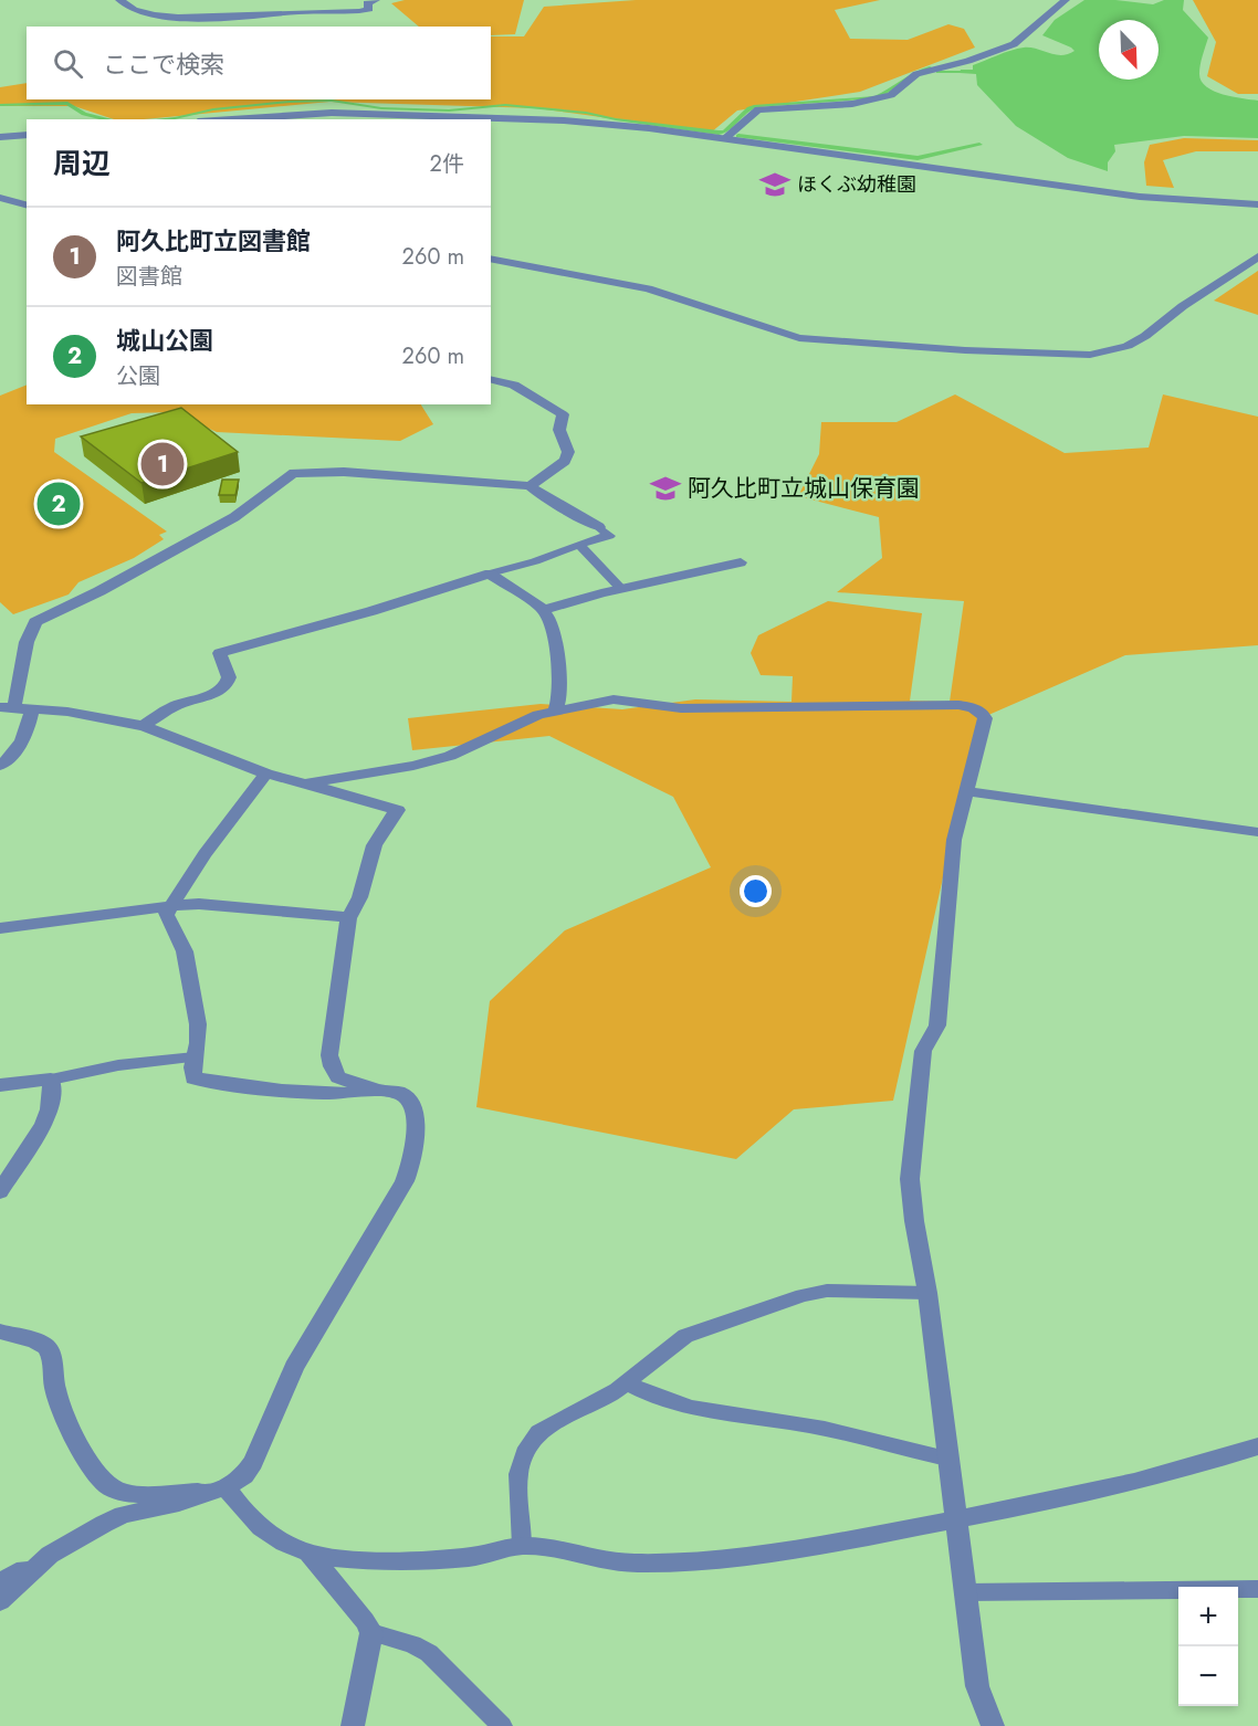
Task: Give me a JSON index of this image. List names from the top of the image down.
{
  "places": {
    "school or university": ["ほくぶ幼稚園", "阿久比町立城山保育園"]
  },
  "north": "bottom right",
  "page": {
    "search": "ここで検索",
    "heading": ["周辺", "2件"],
    "list": [
      {
        "mark": "1",
        "name": "阿久比町立図書館",
        "note": "図書館",
        "value": "260 m"
      },
      {
        "mark": "2",
        "name": "城山公園",
        "note": "公園",
        "value": "260 m"
      }
    ],
    "pins": ["1", "2"],
    "map_buttons": ["+", "−"]
  }
}
